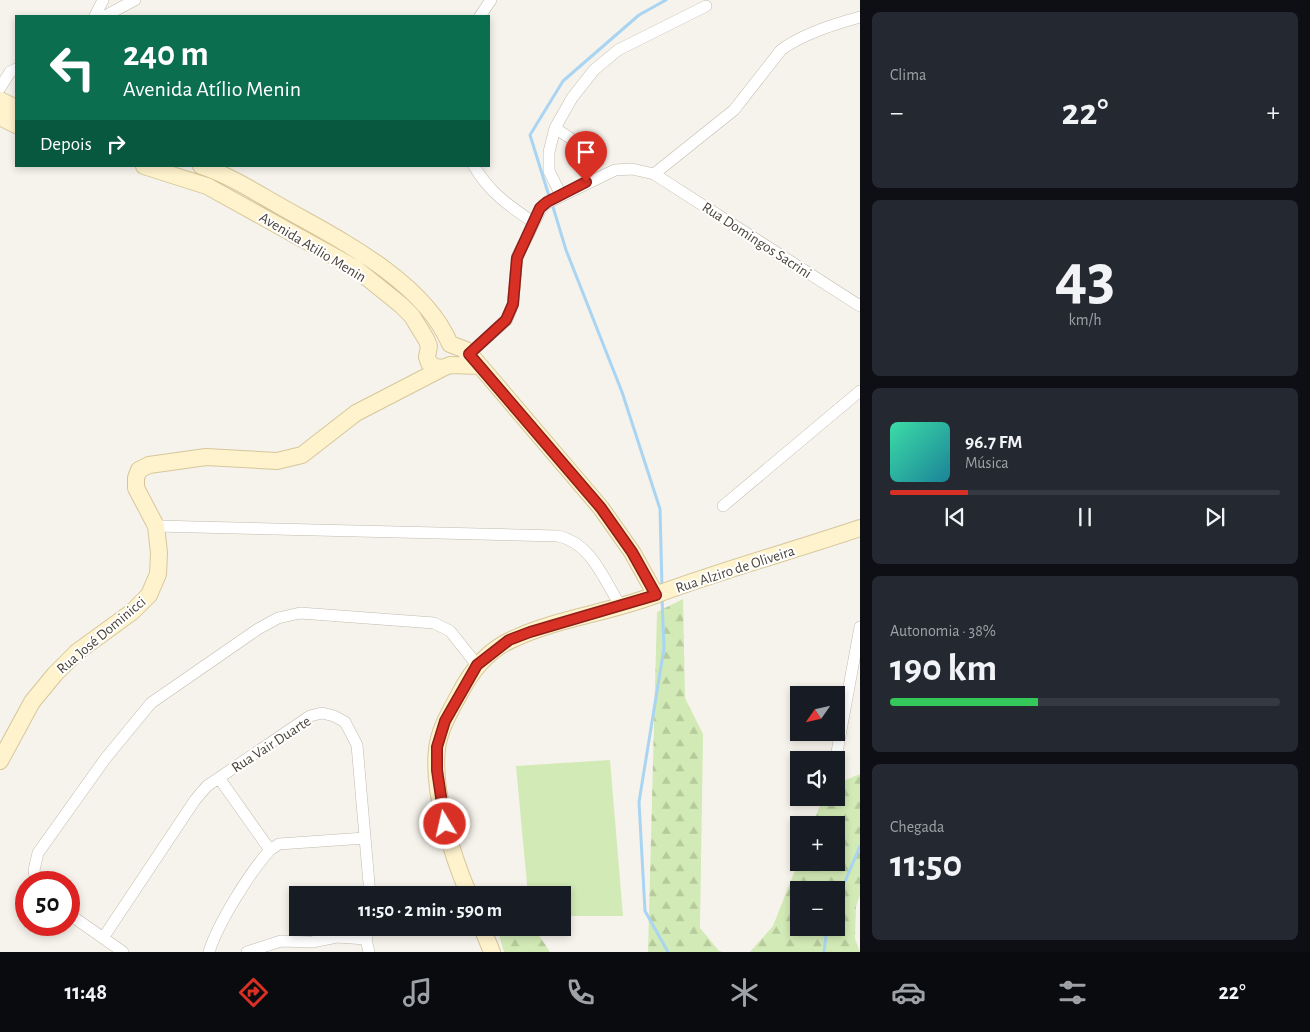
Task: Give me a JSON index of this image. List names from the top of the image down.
{
  "streets": {
    "street": [
      "Rua Domingos Sacrini",
      "Avenida Atilio Menin",
      "Rua Alziro de Oliveira",
      "Rua José Dominicci",
      "Rua Vair Duarte"
    ]
  },
  "north": "bottom left",
  "page": {
    "tile": [
      "Clima",
      ["43", "km/h"],
      ["Autonomia · 38%", "190 km"],
      ["Chegada", "11:50"]
    ],
    "turn": ["240 m", "Avenida Atílio Menin"],
    "heat": ["−", "22°", "+"],
    "then": "Depois",
    "song": ["96.7 FM", "Música"],
    "map_buttons": ["+", "−"],
    "limit": "50",
    "trip": "11:50 · 2 min · 590 m",
    "tabs": ["11:48", "22°"]
  }
}
